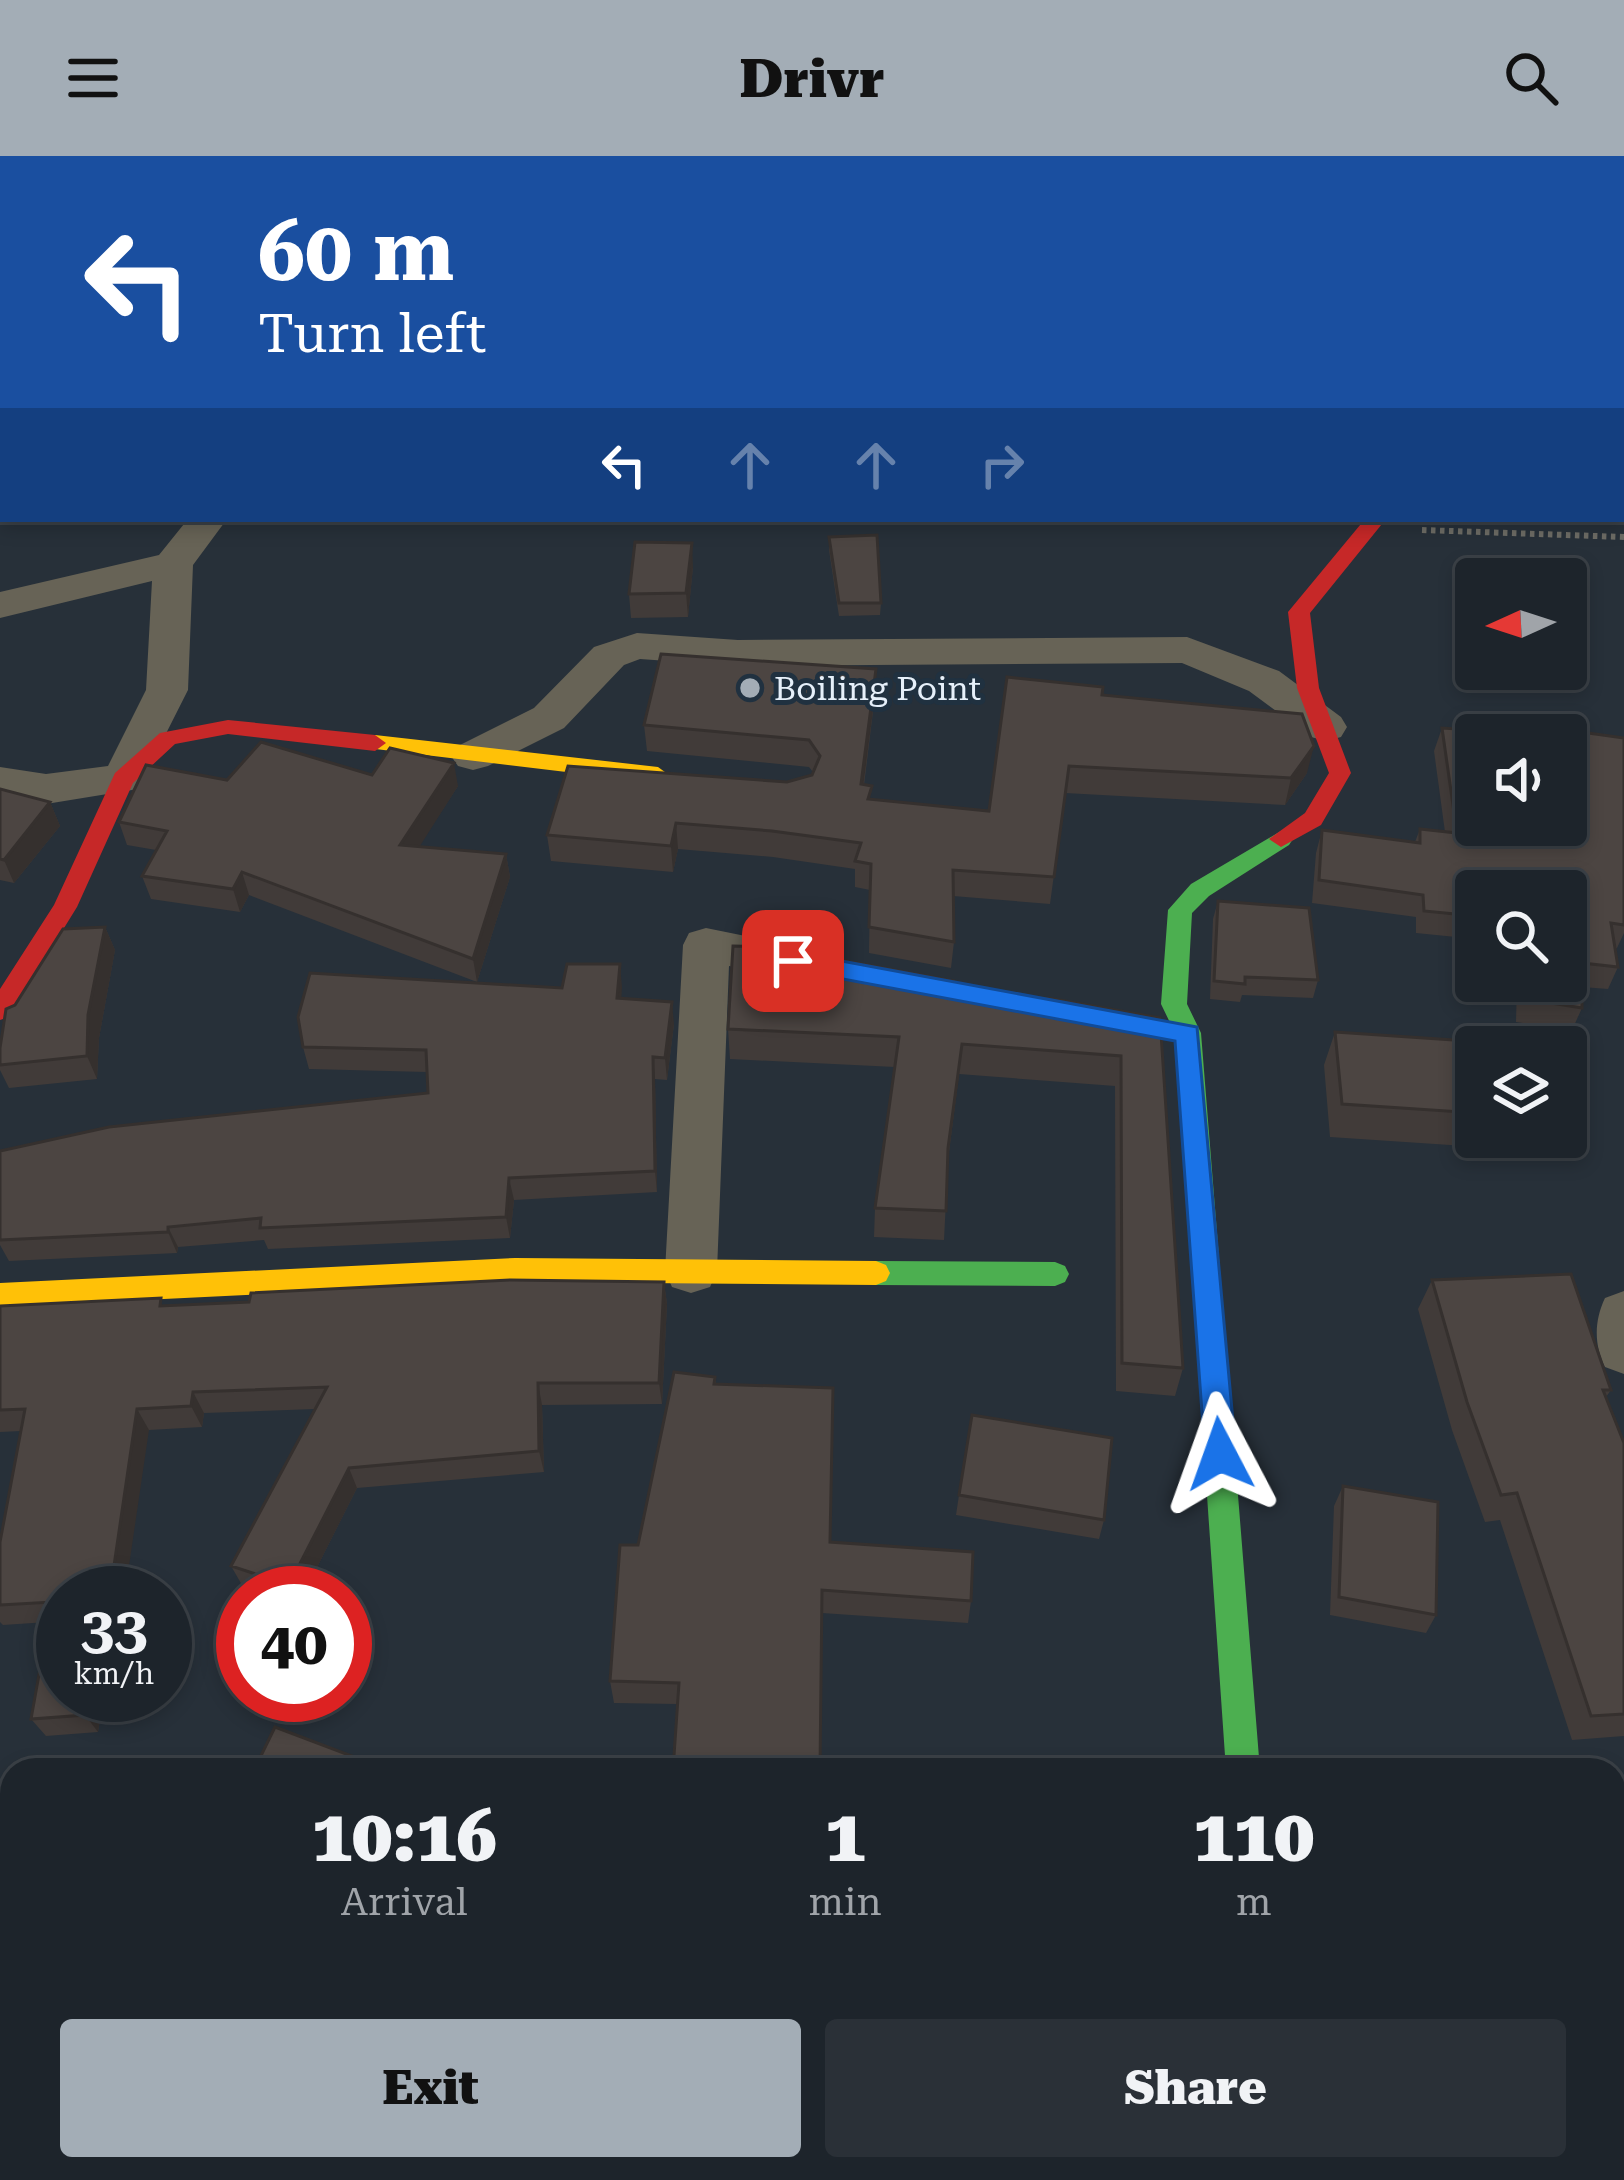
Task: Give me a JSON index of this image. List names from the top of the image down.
{
  "places": ["Boiling Point"],
  "north": "left",
  "page": {
    "header": "Drivr",
    "turn": ["60 m", "Turn left"],
    "speed": "33 km/h",
    "limit": "40",
    "eta": [
      "10:16",
      "Arrival",
      "1",
      "min",
      "110",
      "m"
    ],
    "buttons": ["Exit", "Share"]
  }
}
